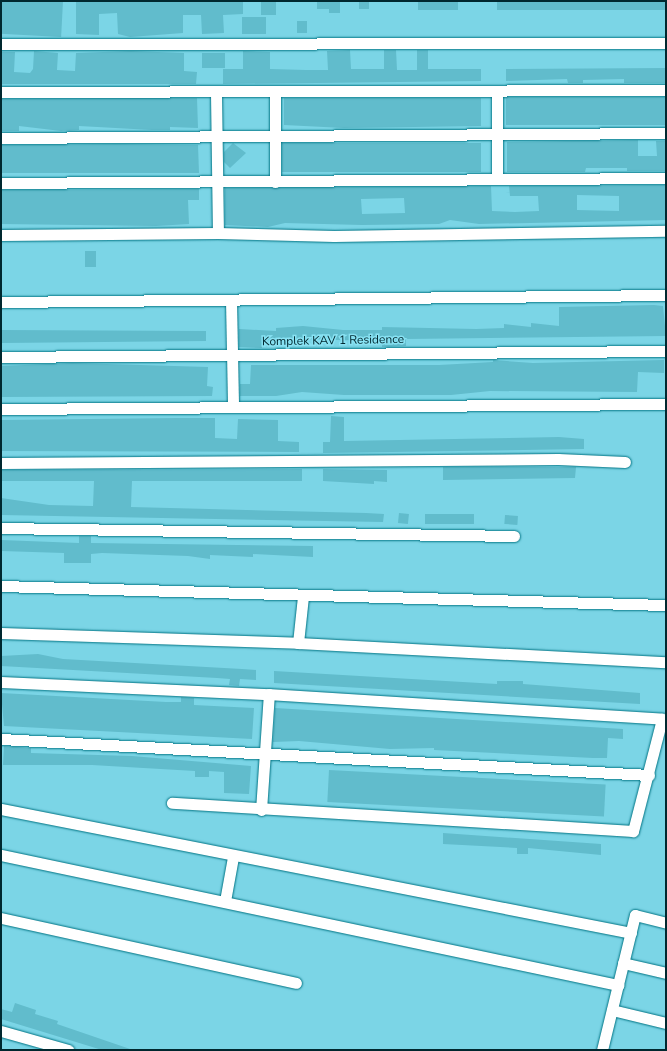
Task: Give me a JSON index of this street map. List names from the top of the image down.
{
  "streets": {
    "street": ["Komplek KAV 1 Residence"]
  }
}
